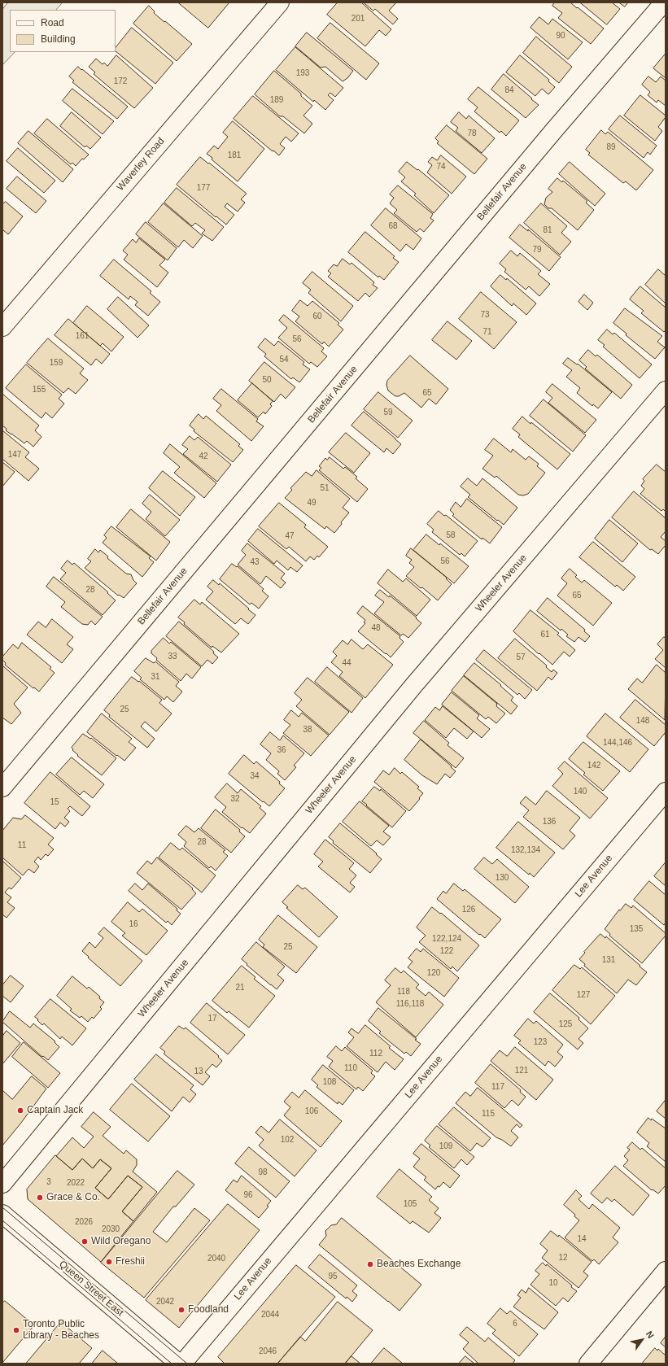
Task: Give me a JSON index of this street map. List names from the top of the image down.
{
  "streets": {
    "street": [
      "Waverley Road",
      "Bellefair Avenue",
      "Wheeler Avenue",
      "Lee Avenue",
      "Queen Street East"
    ]
  },
  "places": [
    "Captain Jack",
    "Grace & Co.",
    "Wild Oregano",
    "Freshii",
    "Beaches Exchange",
    "Foodland",
    "Toronto Public Library - Beaches"
  ],
  "house_numbers": [
    "201",
    "90",
    "193",
    "172",
    "84",
    "189",
    "78",
    "89",
    "181",
    "74",
    "177",
    "68",
    "81",
    "79",
    "73",
    "60",
    "71",
    "161",
    "56",
    "54",
    "159",
    "50",
    "155",
    "65",
    "59",
    "147",
    "42",
    "51",
    "49",
    "58",
    "47",
    "56",
    "43",
    "28",
    "65",
    "48",
    "61",
    "33",
    "57",
    "44",
    "31",
    "25",
    "148",
    "38",
    "144,146",
    "36",
    "142",
    "34",
    "140",
    "32",
    "15",
    "136",
    "28",
    "11",
    "132,134",
    "130",
    "126",
    "16",
    "135",
    "122,124",
    "25",
    "122",
    "131",
    "120",
    "21",
    "118",
    "127",
    "116,118",
    "17",
    "125",
    "123",
    "112",
    "110",
    "121",
    "13",
    "108",
    "117",
    "106",
    "115",
    "102",
    "109",
    "98",
    "3",
    "2022",
    "96",
    "105",
    "2026",
    "2030",
    "14",
    "12",
    "2040",
    "95",
    "10",
    "2042",
    "2044",
    "6",
    "2046"
  ],
  "legend": ["Road", "Building"],
  "north": "top right"
}
